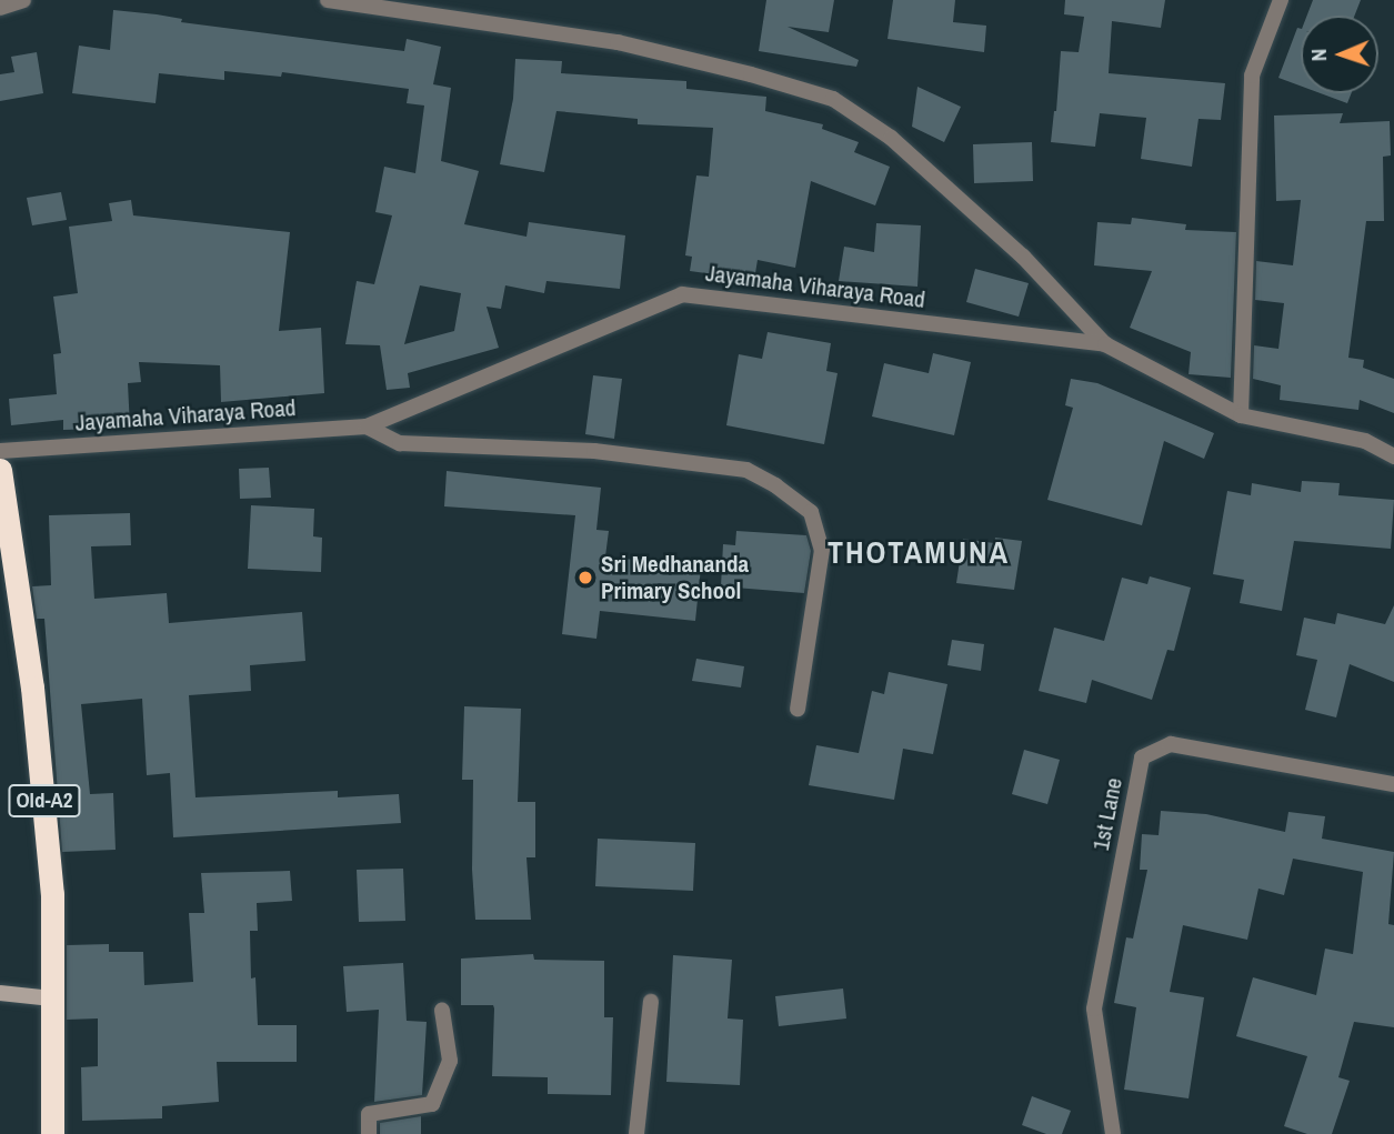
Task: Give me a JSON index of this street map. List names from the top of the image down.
{
  "streets": {
    "highway": ["Old-A2"],
    "street": ["Jayamaha Viharaya Road", "1st Lane"]
  },
  "districts": ["THOTAMUNA"],
  "places": ["Sri Medhananda Primary School"],
  "north": "left"
}
